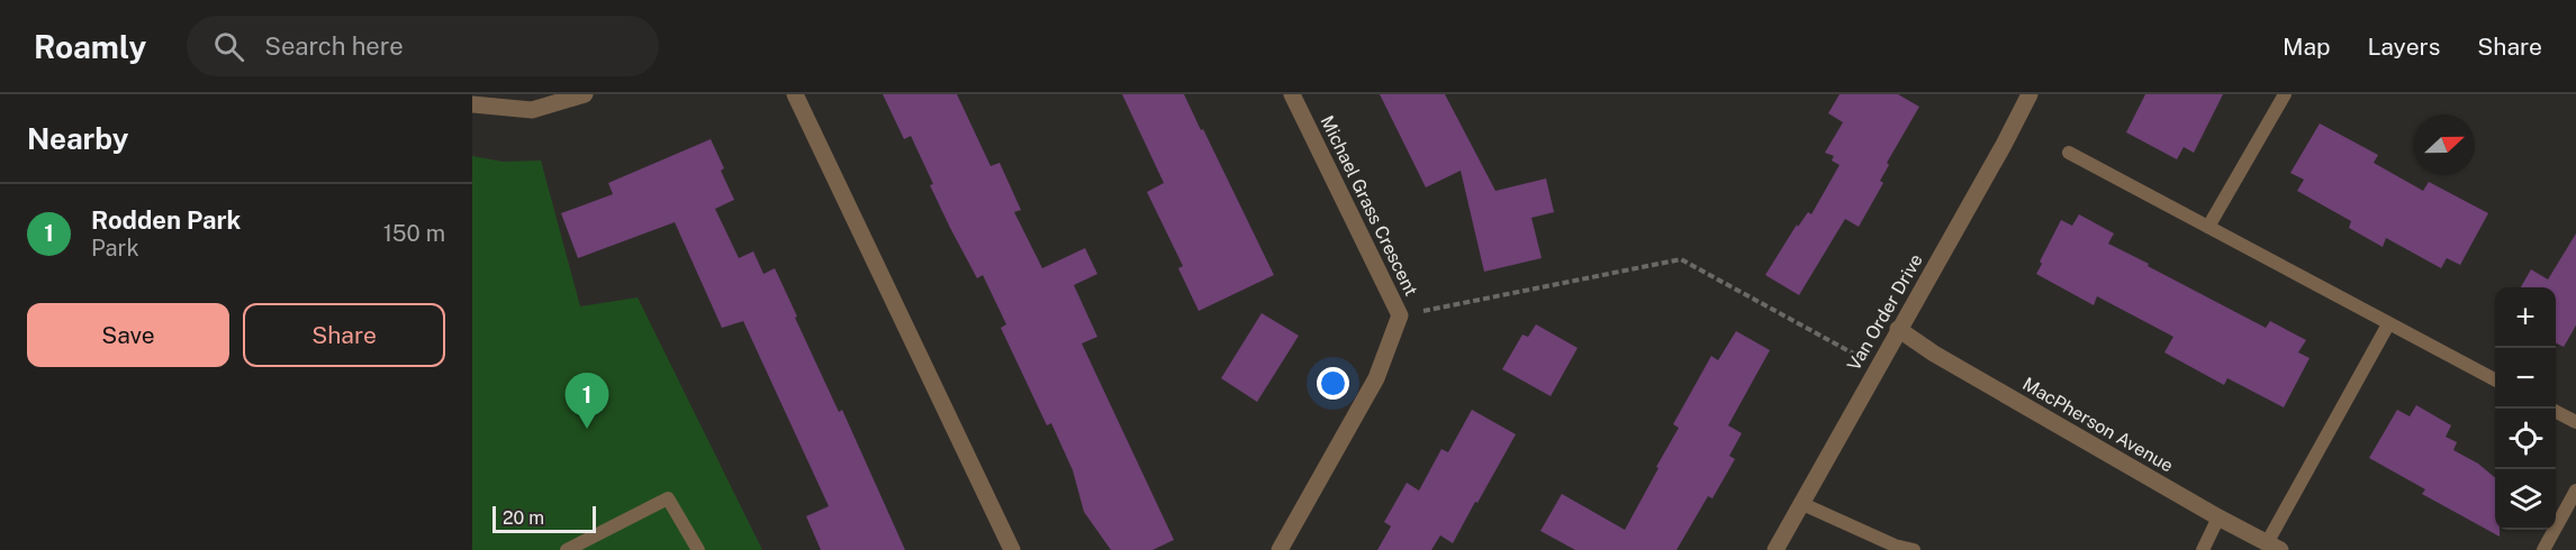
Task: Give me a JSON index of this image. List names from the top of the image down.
{
  "streets": {
    "street": ["Michael Grass Crescent", "Van Order Drive", "MacPherson Avenue"]
  },
  "crossings": [
    ["Van Order Drive", "MacPherson Avenue"]
  ],
  "scale_bar": "20 m",
  "north": "right",
  "page": {
    "header": "Roamly",
    "search": "Search here",
    "nav": ["Map", "Layers", "Share"],
    "heading": "Nearby",
    "list": [
      {
        "mark": "1",
        "name": "Rodden Park",
        "note": "Park",
        "value": "150 m"
      }
    ],
    "buttons": ["Save", "Share"],
    "map_buttons": ["+", "−"],
    "pins": "1",
    "scale": "20 m"
  }
}
